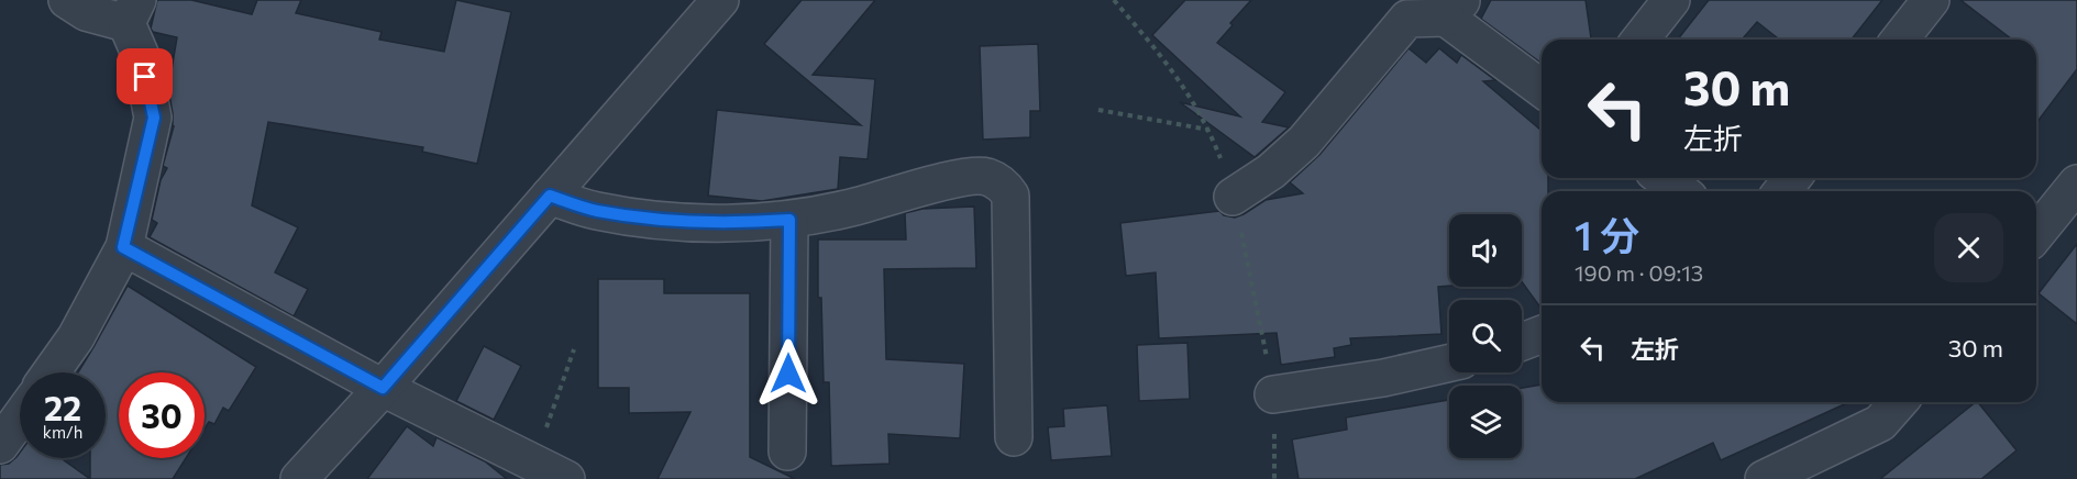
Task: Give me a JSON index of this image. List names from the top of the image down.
{
  "page": {
    "turn": ["30 m", "左折"],
    "heading": ["1 分", "190 m · 09:13"],
    "list": [
      {
        "name": "左折",
        "value": "30 m"
      }
    ],
    "speed": "22 km/h",
    "limit": "30"
  }
}
